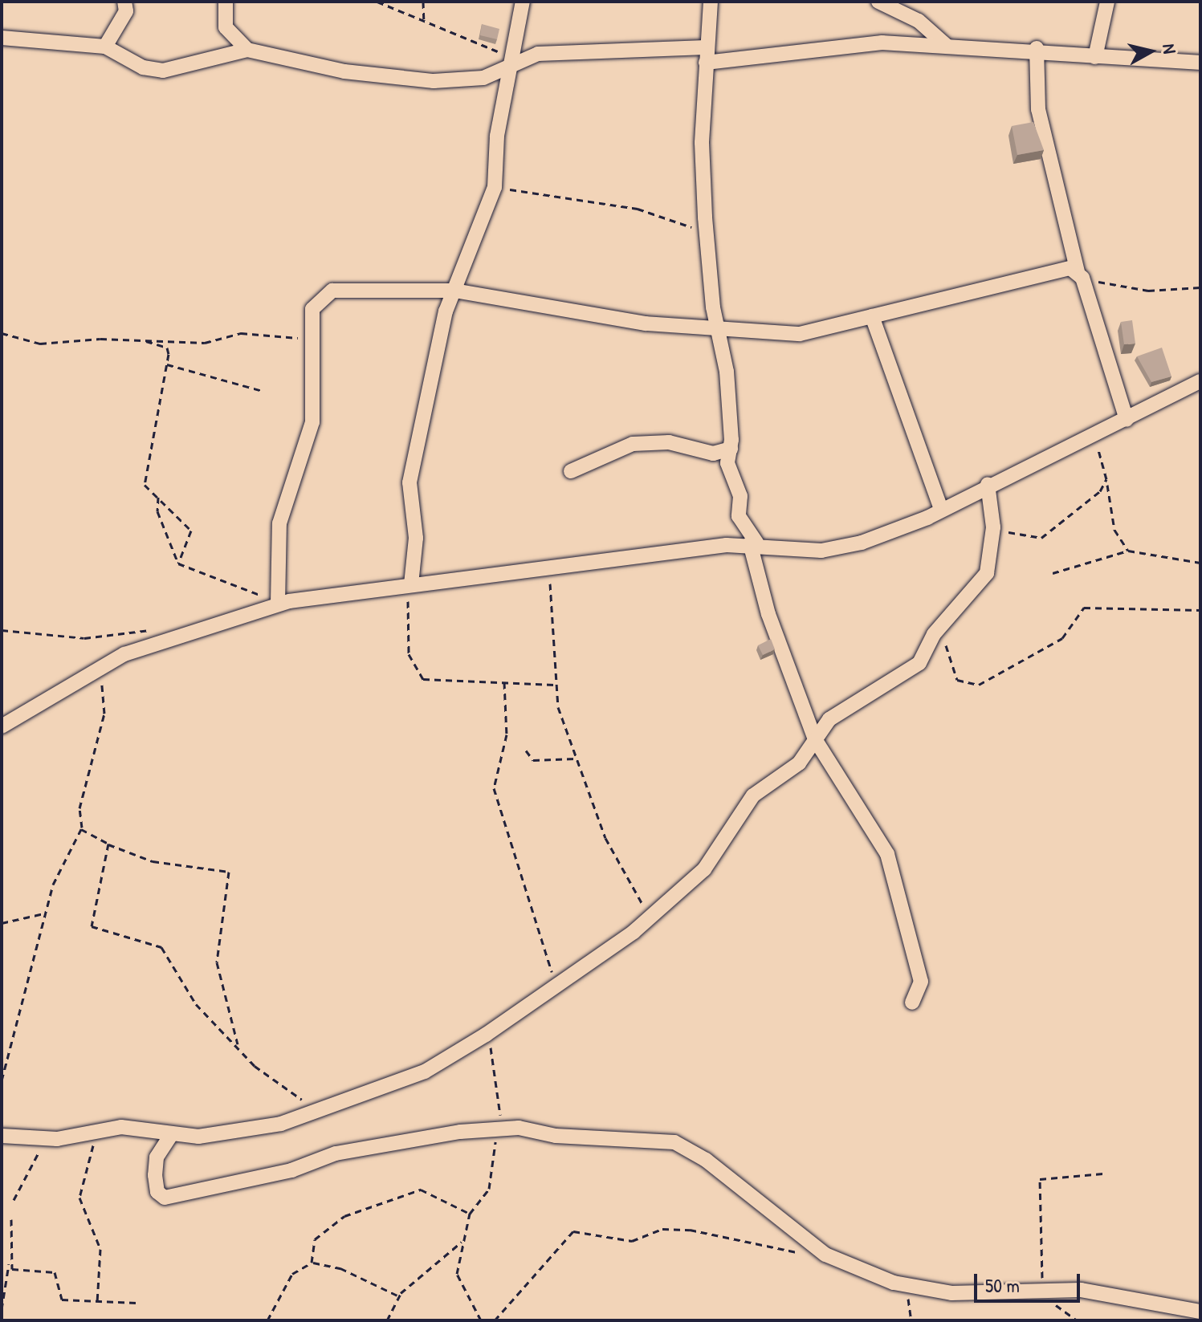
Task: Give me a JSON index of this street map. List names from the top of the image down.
{
  "scale_bar": "50 m",
  "north": "right"
}
